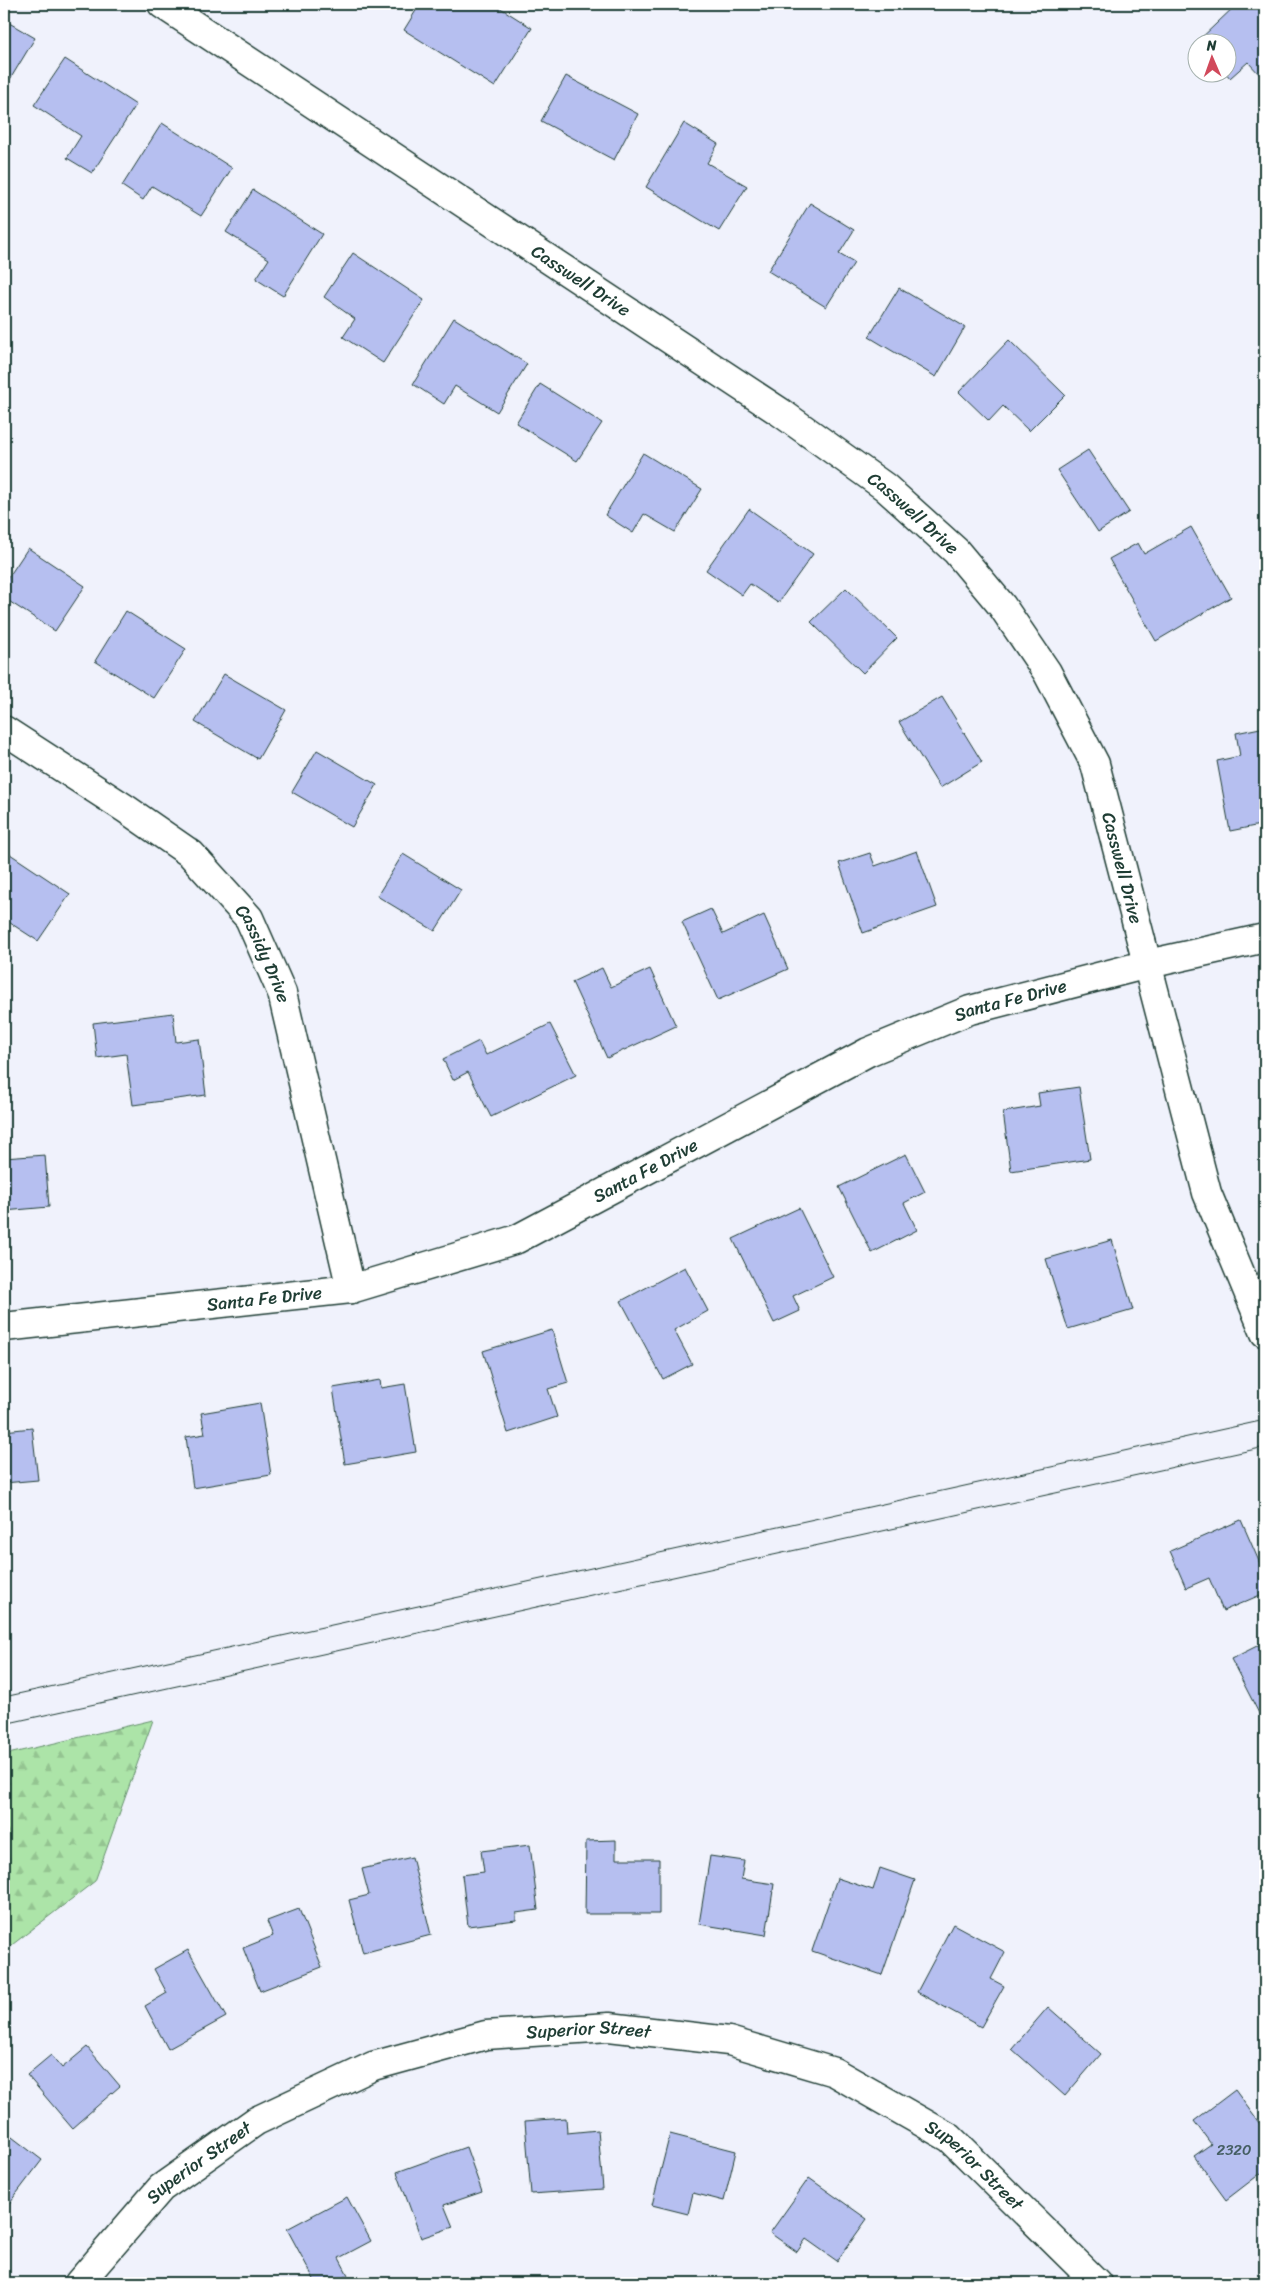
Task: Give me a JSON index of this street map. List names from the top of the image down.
{
  "streets": {
    "street": [
      "Casswell Drive",
      "Cassidy Drive",
      "Santa Fe Drive",
      "Superior Street"
    ]
  },
  "crossings": [
    ["Casswell Drive", "Santa Fe Drive"],
    ["Cassidy Drive", "Santa Fe Drive"]
  ],
  "house_numbers": ["2320"],
  "north": "top"
}
